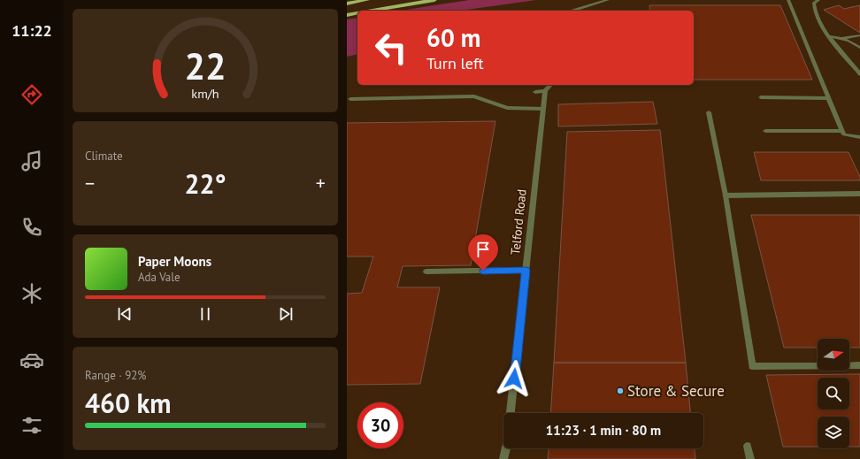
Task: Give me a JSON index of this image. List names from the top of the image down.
{
  "streets": {
    "street": ["Telford Road"]
  },
  "places": ["Store & Secure"],
  "north": "right",
  "page": {
    "tabs": "11:22",
    "turn": ["60 m", "Turn left"],
    "tile": [
      "Climate",
      ["Range · 92%", "460 km"]
    ],
    "heat": ["−", "22°", "+"],
    "song": ["Paper Moons", "Ada Vale"],
    "limit": "30",
    "trip": "11:23 · 1 min · 80 m",
    "gauge": ["22", "km/h"]
  }
}
